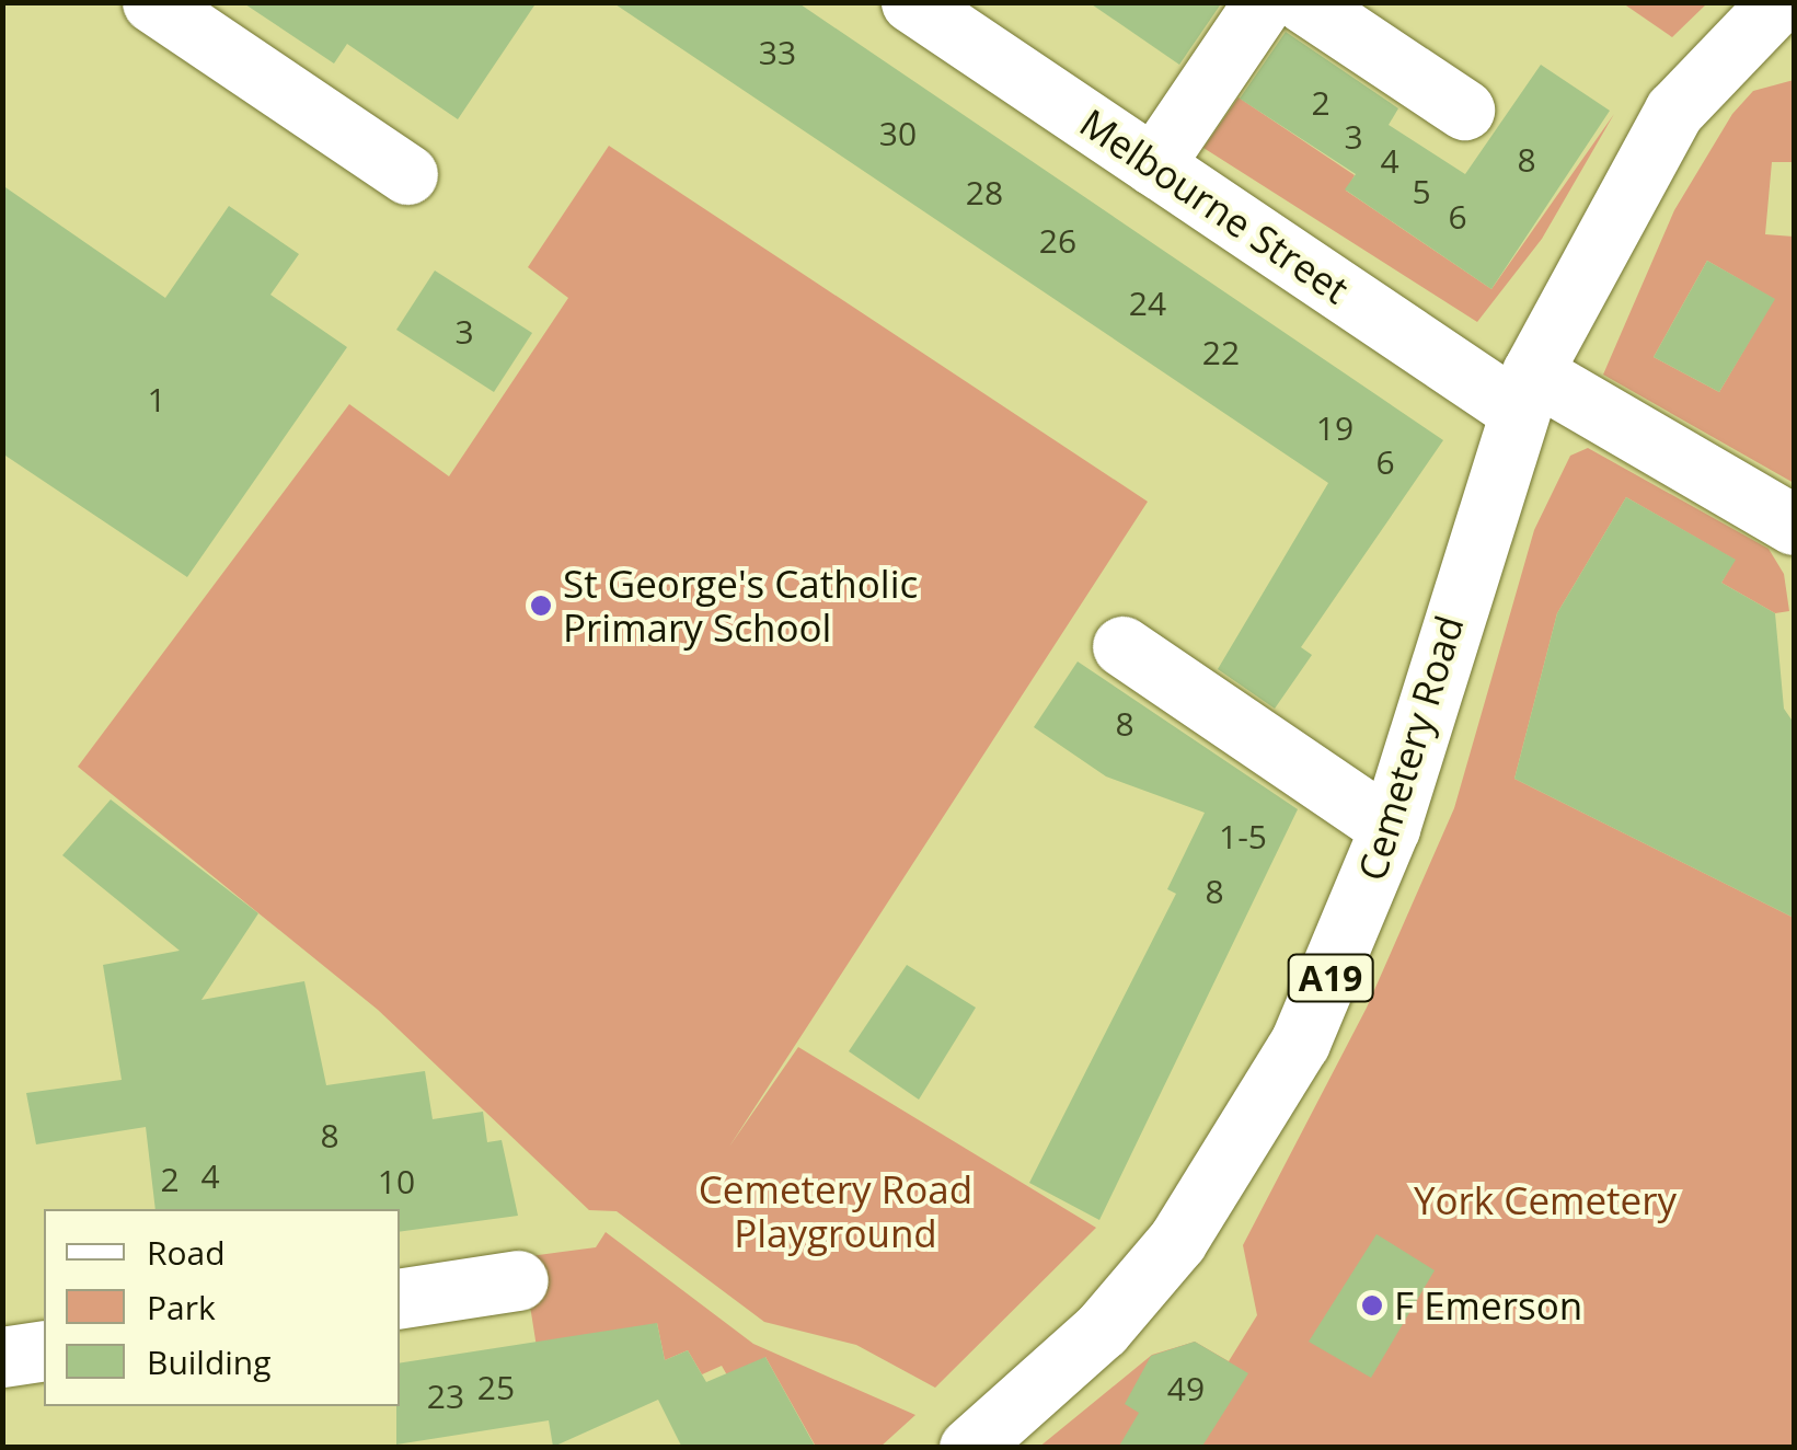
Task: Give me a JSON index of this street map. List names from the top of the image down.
{
  "streets": {
    "street": ["Melbourne Street", "Cemetery Road", "A19"]
  },
  "crossings": [
    ["Melbourne Street", "Cemetery Road"]
  ],
  "parks": ["Cemetery Road Playground", "York Cemetery"],
  "places": ["St George's Catholic Primary School", "F Emerson"],
  "house_numbers": [
    "33",
    "2",
    "30",
    "3",
    "8",
    "4",
    "5",
    "28",
    "6",
    "26",
    "24",
    "3",
    "22",
    "1",
    "19",
    "6",
    "8",
    "1-5",
    "8",
    "8",
    "4",
    "2",
    "10",
    "25",
    "49",
    "23"
  ],
  "legend": ["Road", "Park", "Building"]
}
